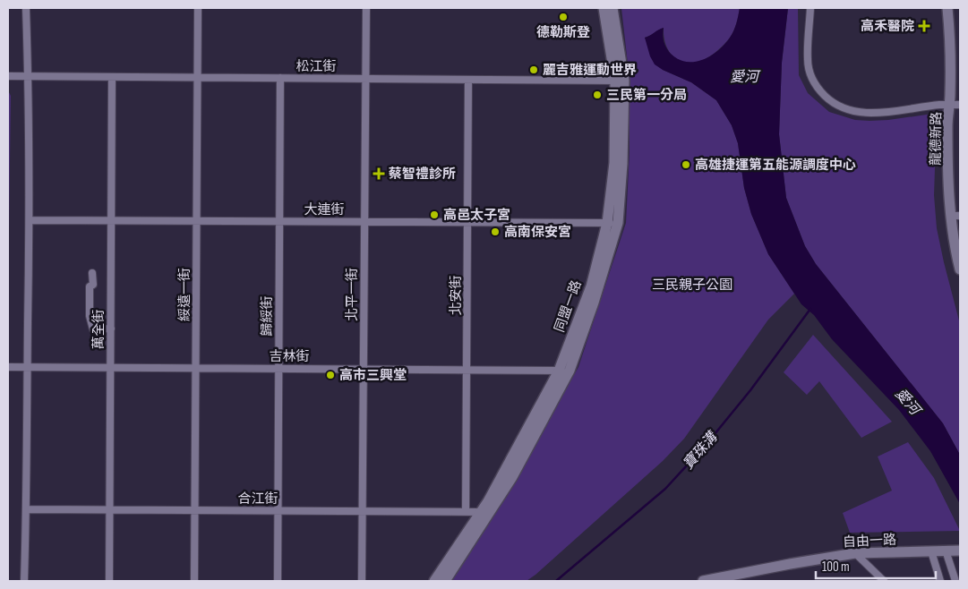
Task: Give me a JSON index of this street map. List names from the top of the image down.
{
  "streets": {
    "street": [
      "松江街",
      "龍德新路",
      "大連街",
      "綏遠一街",
      "北平一街",
      "北安街",
      "同盟一路",
      "歸綏街",
      "萬全街",
      "吉林街",
      "合江街",
      "自由一路"
    ]
  },
  "crossings": [
    ["松江街", "綏遠一街"],
    ["松江街", "北平一街"],
    ["松江街", "北安街"],
    ["松江街", "同盟一路"],
    ["松江街", "歸綏街"],
    ["松江街", "萬全街"],
    ["大連街", "綏遠一街"],
    ["大連街", "北平一街"],
    ["大連街", "北安街"],
    ["大連街", "同盟一路"],
    ["大連街", "歸綏街"],
    ["大連街", "萬全街"],
    ["綏遠一街", "吉林街"],
    ["綏遠一街", "合江街"],
    ["北平一街", "吉林街"],
    ["北平一街", "合江街"],
    ["北安街", "吉林街"],
    ["北安街", "合江街"],
    ["同盟一路", "吉林街"],
    ["同盟一路", "合江街"],
    ["歸綏街", "吉林街"],
    ["歸綏街", "合江街"],
    ["萬全街", "吉林街"],
    ["萬全街", "合江街"]
  ],
  "water": ["愛河", "寶珠溝"],
  "parks": ["三民親子公園"],
  "places": {
    "other": [
      "德勒斯登",
      "麗吉雅運動世界",
      "三民第一分局",
      "高雄捷運第五能源調度中心",
      "高邑太子宮",
      "高南保安宮",
      "高市三興堂"
    ],
    "health": ["高禾醫院", "蔡智禮診所"]
  },
  "scale_bar": "100 m"
}
